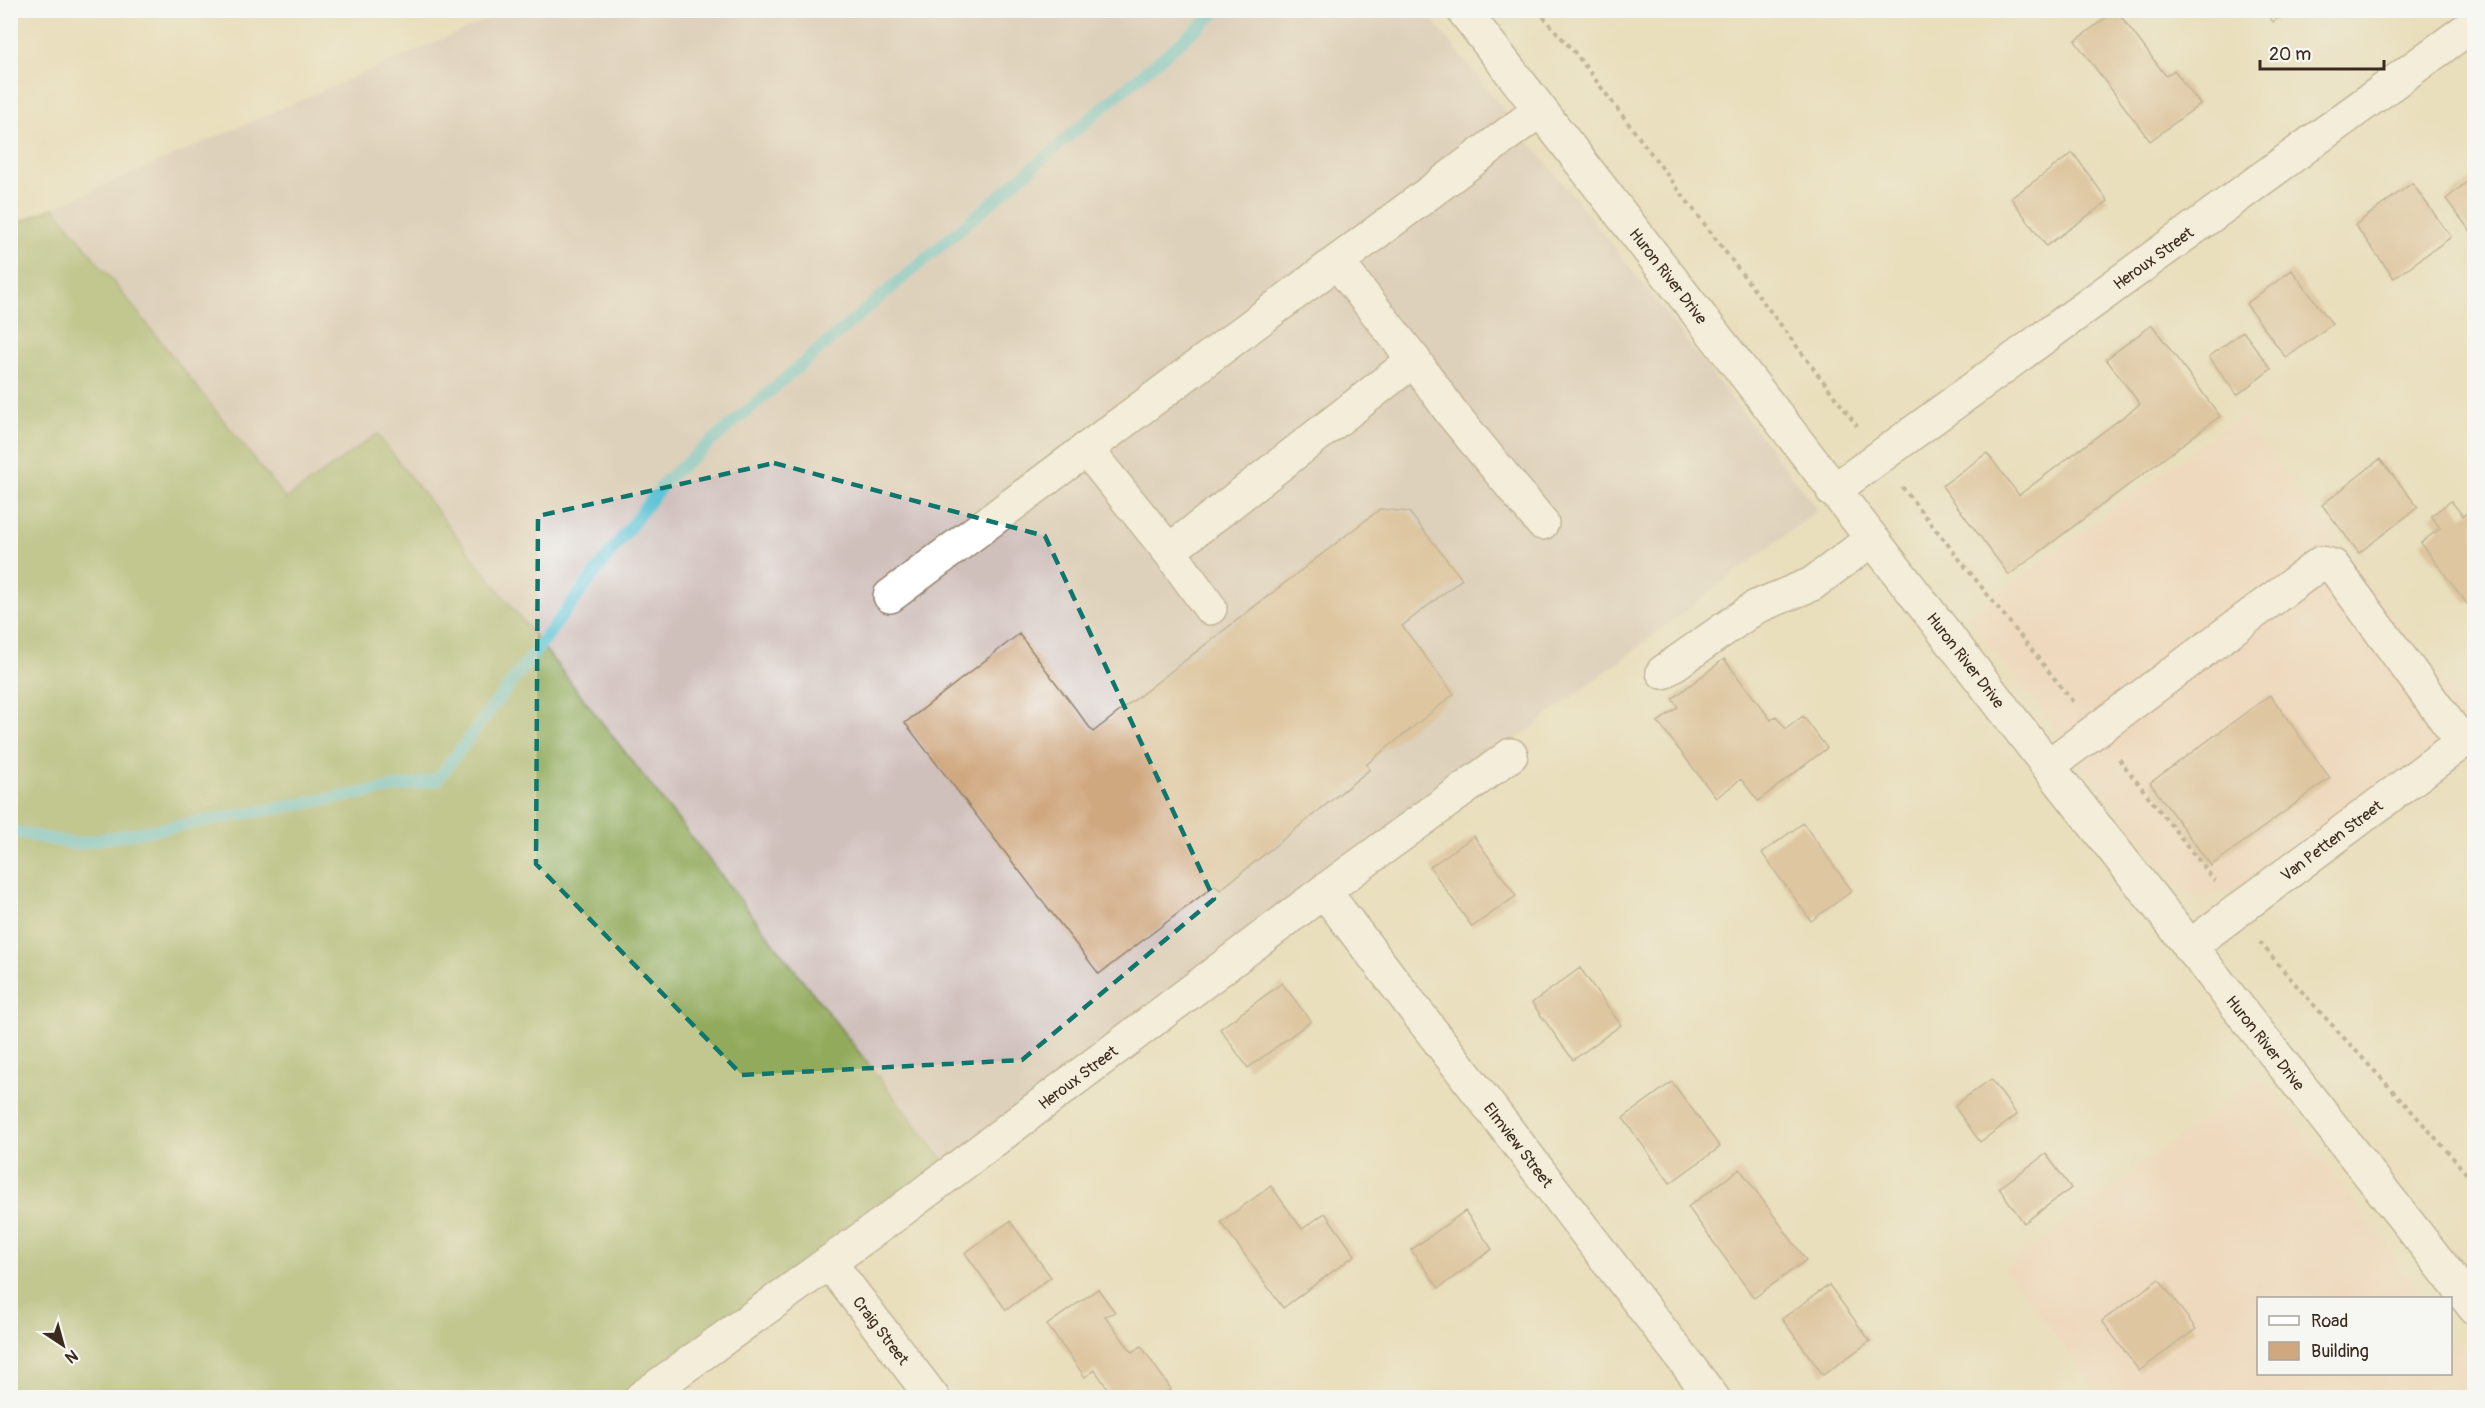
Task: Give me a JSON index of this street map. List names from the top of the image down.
{
  "streets": {
    "street": [
      "Heroux Street",
      "Huron River Drive",
      "Van Petten Street",
      "Elmview Street",
      "Craig Street"
    ]
  },
  "crossings": [
    ["Heroux Street", "Huron River Drive"],
    ["Heroux Street", "Elmview Street"],
    ["Heroux Street", "Craig Street"],
    ["Huron River Drive", "Van Petten Street"]
  ],
  "legend": ["Road", "Building"],
  "scale_bar": "20 m",
  "north": "bottom right"
}
